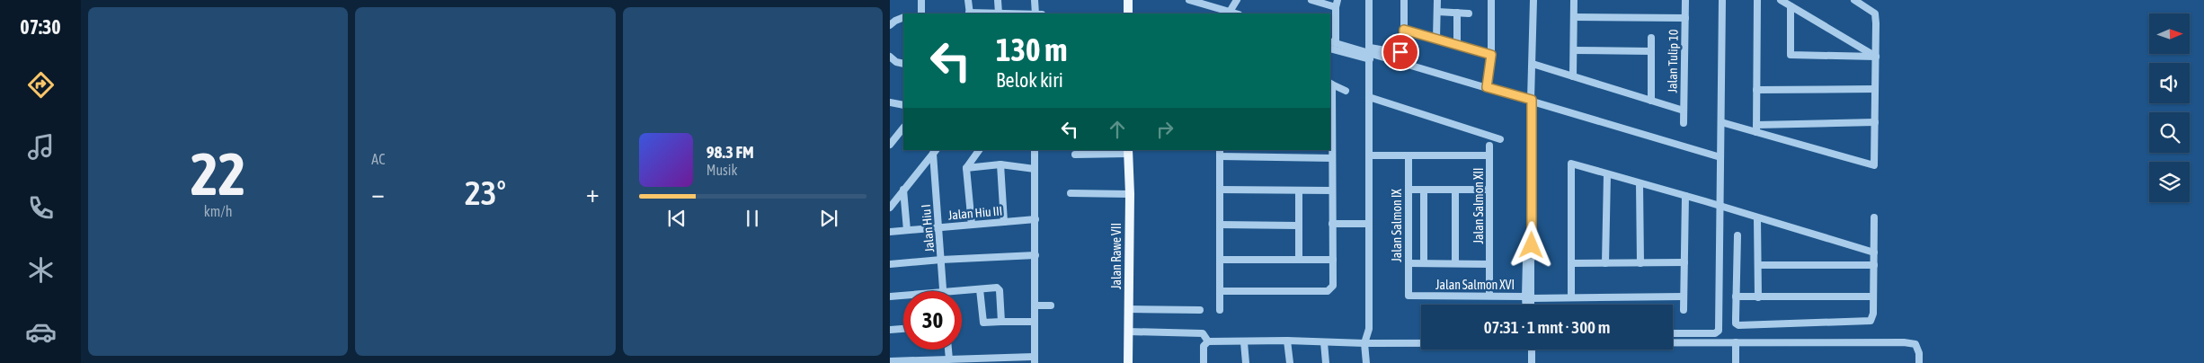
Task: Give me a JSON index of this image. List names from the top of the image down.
{
  "streets": {
    "main road": ["Jalan Rawe VII"],
    "street": [
      "Jalan Tulip 10",
      "Jalan Salmon XII",
      "Jalan Hiu III",
      "Jalan Salmon IX",
      "Jalan Hiu I",
      "Jalan Salmon XVI"
    ]
  },
  "crossings": [
    ["Jalan Salmon XII", "Jalan Salmon IX"],
    ["Jalan Salmon XII", "Jalan Salmon XVI"],
    ["Jalan Hiu III", "Jalan Hiu I"],
    ["Jalan Salmon IX", "Jalan Salmon XVI"]
  ],
  "north": "right",
  "page": {
    "tabs": "07:30",
    "tile": [
      ["22", "km/h"],
      "AC"
    ],
    "turn": ["130 m", "Belok kiri"],
    "song": ["98.3 FM", "Musik"],
    "heat": ["−", "23°", "+"],
    "limit": "30",
    "trip": "07:31 · 1 mnt · 300 m"
  }
}
